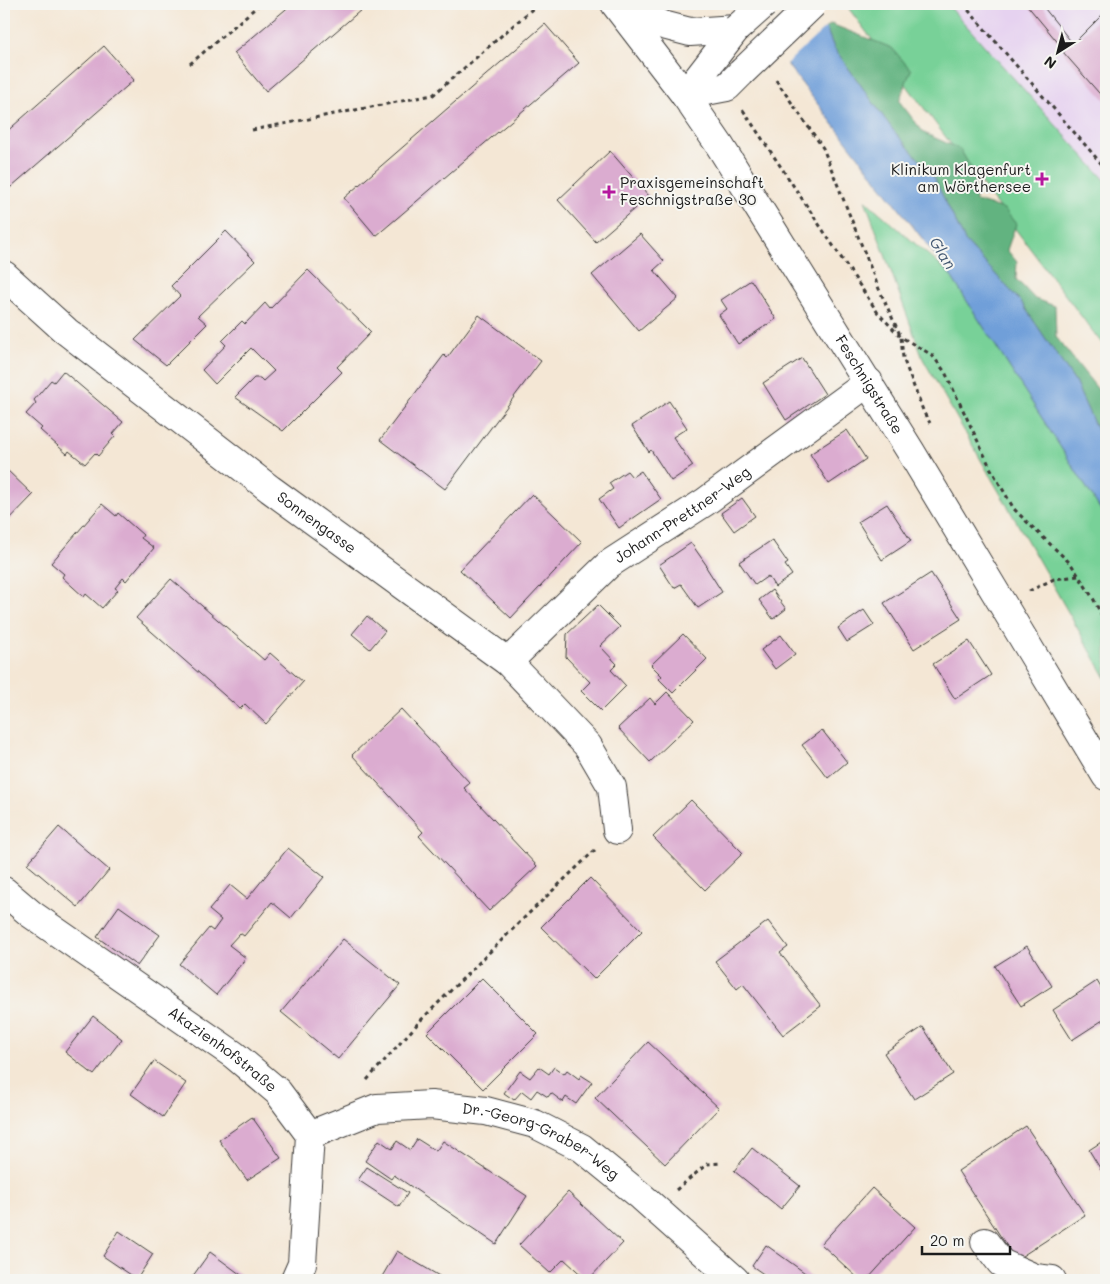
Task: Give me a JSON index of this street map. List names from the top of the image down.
{
  "streets": {
    "street": [
      "Feschnigstraße",
      "Johann-Prettner-Weg",
      "Sonnengasse",
      "Akazienhofstraße",
      "Dr.-Georg-Graber-Weg"
    ]
  },
  "crossings": [
    ["Feschnigstraße", "Johann-Prettner-Weg"],
    ["Johann-Prettner-Weg", "Sonnengasse"],
    ["Akazienhofstraße", "Dr.-Georg-Graber-Weg"]
  ],
  "water": ["Glan"],
  "places": {
    "health": ["Klinikum Klagenfurt am Wörthersee", "Praxisgemeinschaft Feschnigstraße 30"]
  },
  "scale_bar": "20 m",
  "north": "bottom left"
}
